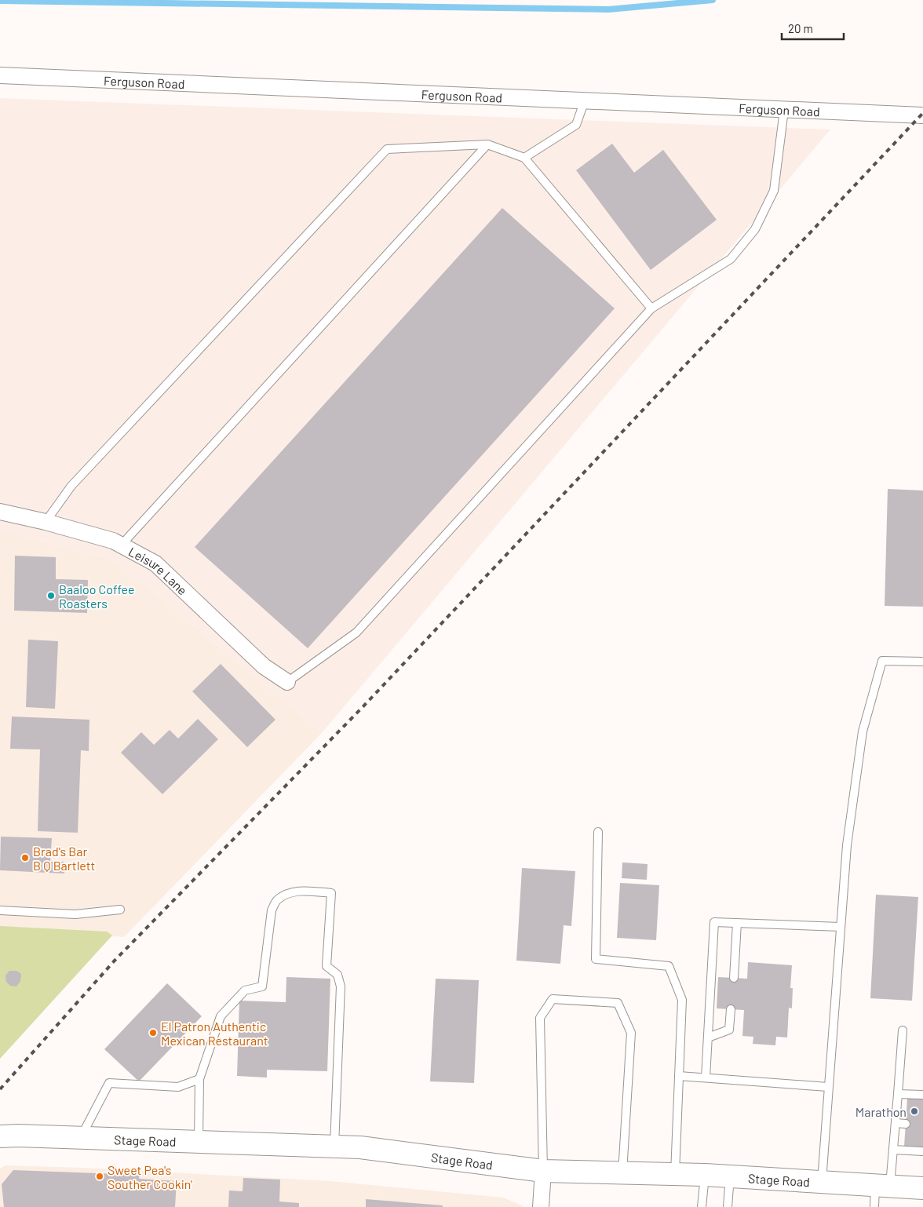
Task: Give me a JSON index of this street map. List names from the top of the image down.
{
  "streets": {
    "main road": ["Stage Road"],
    "street": ["Ferguson Road", "Leisure Lane"]
  },
  "places": [
    "Baaloo Coffee Roasters",
    "Brad's Bar B Q Bartlett",
    "El Patron Authentic Mexican Restaurant",
    "Marathon",
    "Sweet Pea's Souther Cookin'"
  ],
  "scale_bar": "20 m"
}
